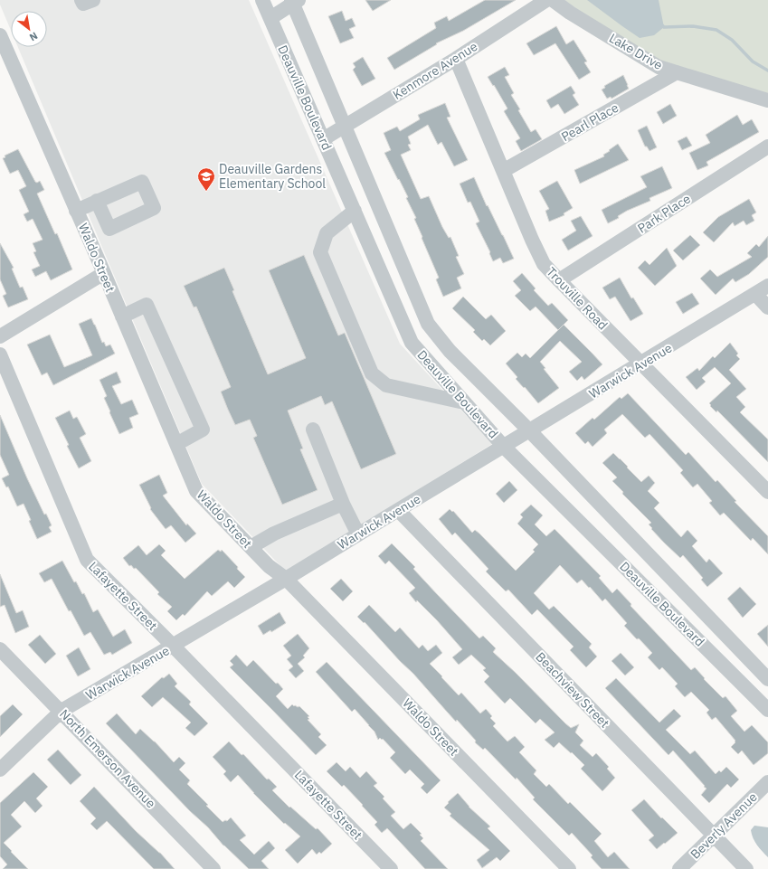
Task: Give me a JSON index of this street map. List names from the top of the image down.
{
  "streets": {
    "street": [
      "Lake Drive",
      "Kenmore Avenue",
      "Deauville Boulevard",
      "Pearl Place",
      "Park Place",
      "Waldo Street",
      "Trouville Road",
      "Warwick Avenue",
      "Lafayette Street",
      "Beachview Street",
      "North Emerson Avenue",
      "Beverly Avenue"
    ]
  },
  "crossings": [
    ["Lake Drive", "Pearl Place"],
    ["Kenmore Avenue", "Deauville Boulevard"],
    ["Kenmore Avenue", "Trouville Road"],
    ["Deauville Boulevard", "Warwick Avenue"],
    ["Pearl Place", "Trouville Road"],
    ["Park Place", "Trouville Road"],
    ["Waldo Street", "Warwick Avenue"],
    ["Trouville Road", "Warwick Avenue"],
    ["Warwick Avenue", "Lafayette Street"],
    ["Warwick Avenue", "Beachview Street"],
    ["Warwick Avenue", "North Emerson Avenue"],
    ["Beachview Street", "Beverly Avenue"]
  ],
  "places": {
    "school or university": ["Deauville Gardens Elementary School"]
  },
  "north": "bottom right"
}
